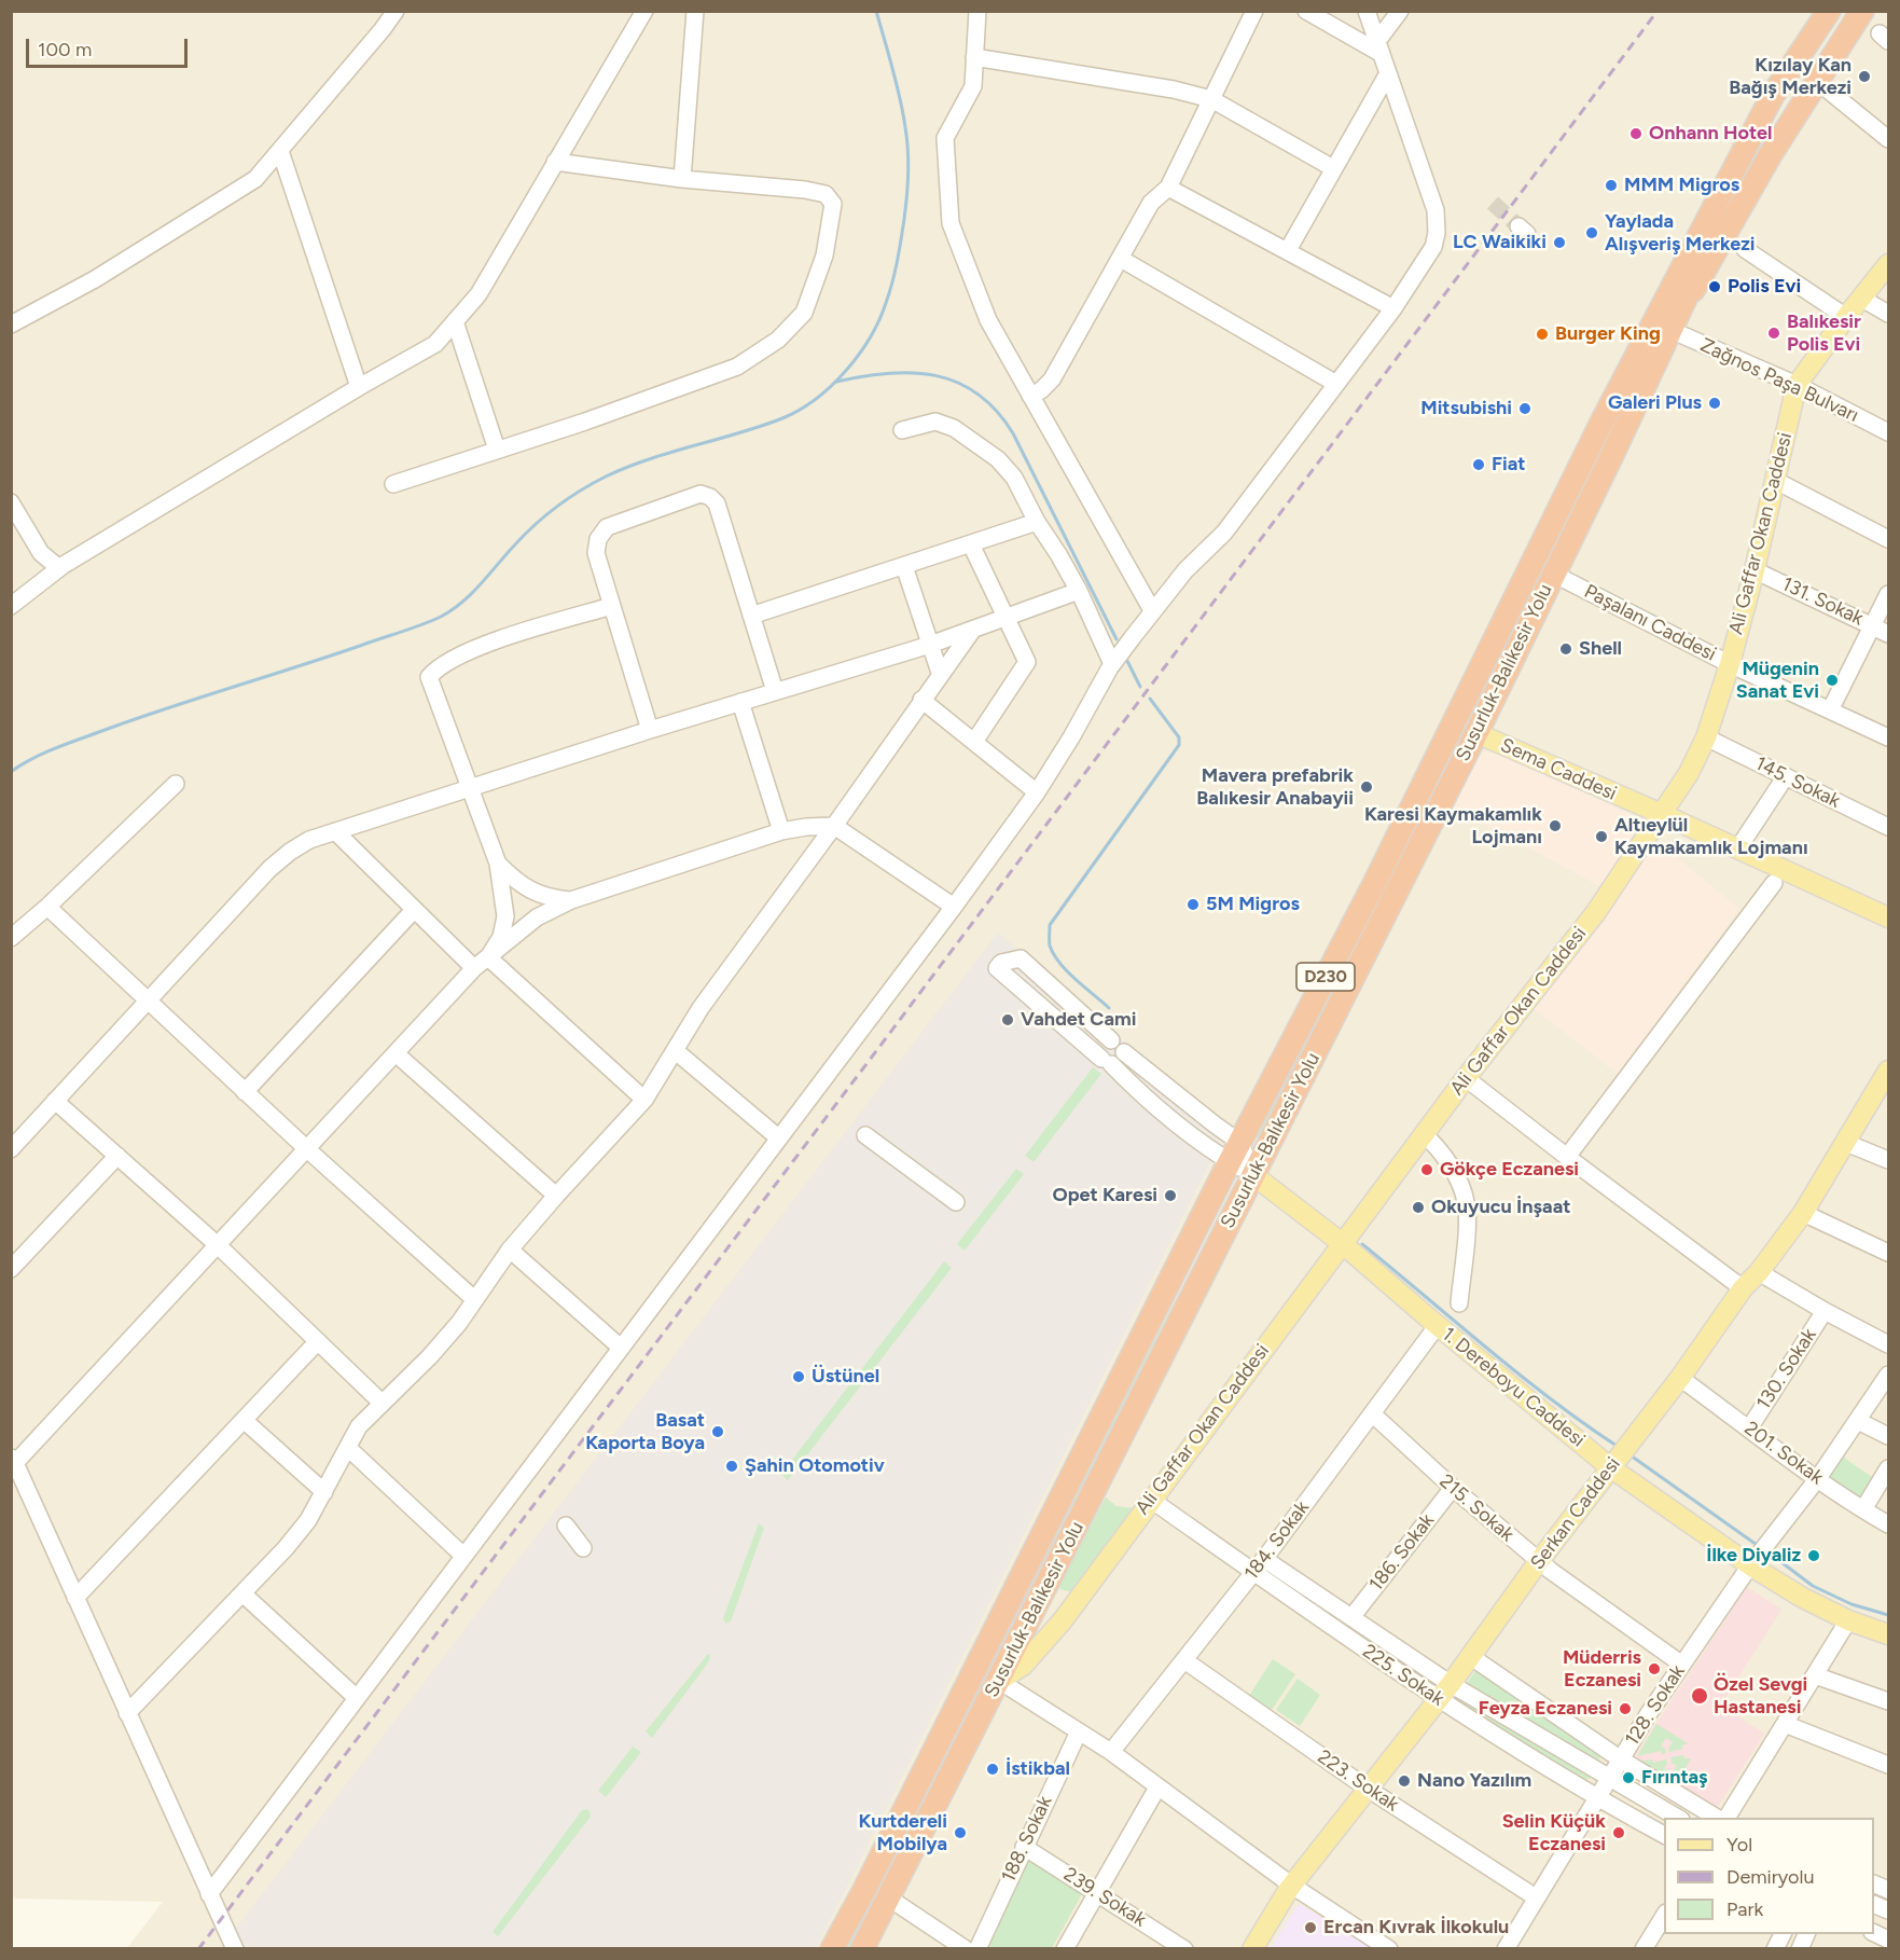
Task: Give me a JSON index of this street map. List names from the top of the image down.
{
  "streets": {
    "highway": ["Susurluk-Balıkesir Yolu", "D230"],
    "main road": [
      "Ali Gaffar Okan Caddesi",
      "Sema Caddesi",
      "1. Dereboyu Caddesi",
      "Serkan Caddesi"
    ],
    "street": [
      "Zağnos Paşa Bulvarı",
      "131. Sokak",
      "Paşalanı Caddesi",
      "145. Sokak",
      "130. Sokak",
      "201. Sokak",
      "215. Sokak",
      "184. Sokak",
      "186. Sokak",
      "225. Sokak",
      "128. Sokak",
      "223. Sokak",
      "188. Sokak",
      "239. Sokak"
    ]
  },
  "crossings": [
    ["Zağnos Paşa Bulvarı", "Ali Gaffar Okan Caddesi"],
    ["Zağnos Paşa Bulvarı", "Susurluk-Balıkesir Yolu"],
    ["Ali Gaffar Okan Caddesi", "131. Sokak"],
    ["Ali Gaffar Okan Caddesi", "Paşalanı Caddesi"],
    ["Ali Gaffar Okan Caddesi", "Susurluk-Balıkesir Yolu"],
    ["Ali Gaffar Okan Caddesi", "Sema Caddesi"],
    ["Ali Gaffar Okan Caddesi", "145. Sokak"],
    ["Ali Gaffar Okan Caddesi", "1. Dereboyu Caddesi"],
    ["Ali Gaffar Okan Caddesi", "225. Sokak"],
    ["Paşalanı Caddesi", "Susurluk-Balıkesir Yolu"],
    ["Susurluk-Balıkesir Yolu", "Sema Caddesi"],
    ["Susurluk-Balıkesir Yolu", "1. Dereboyu Caddesi"],
    ["130. Sokak", "201. Sokak"],
    ["1. Dereboyu Caddesi", "Serkan Caddesi"],
    ["1. Dereboyu Caddesi", "184. Sokak"],
    ["1. Dereboyu Caddesi", "128. Sokak"],
    ["201. Sokak", "Serkan Caddesi"],
    ["201. Sokak", "128. Sokak"],
    ["215. Sokak", "Serkan Caddesi"],
    ["215. Sokak", "184. Sokak"],
    ["215. Sokak", "186. Sokak"],
    ["215. Sokak", "128. Sokak"],
    ["Serkan Caddesi", "225. Sokak"],
    ["Serkan Caddesi", "223. Sokak"],
    ["184. Sokak", "225. Sokak"],
    ["184. Sokak", "223. Sokak"],
    ["186. Sokak", "225. Sokak"],
    ["225. Sokak", "128. Sokak"],
    ["128. Sokak", "223. Sokak"],
    ["188. Sokak", "239. Sokak"]
  ],
  "places": [
    "Kızılay Kan Bağış Merkezi",
    "Onhann Hotel",
    "MMM Migros",
    "Yaylada Alışveriş Merkezi",
    "LC Waikiki",
    "Polis Evi",
    "Balıkesir Polis Evi",
    "Burger King",
    "Galeri Plus",
    "Mitsubishi",
    "Fiat",
    "Shell",
    "Mügenin Sanat Evi",
    "Mavera prefabrik Balıkesir Anabayii",
    "Karesi Kaymakamlık Lojmanı",
    "Altıeylül Kaymakamlık Lojmanı",
    "5M Migros",
    "Vahdet Cami",
    "Gökçe Eczanesi",
    "Opet Karesi",
    "Okuyucu İnşaat",
    "Üstünel",
    "Basat Kaporta Boya",
    "Şahin Otomotiv",
    "İlke Diyaliz",
    "Müderris Eczanesi",
    "Özel Sevgi Hastanesi",
    "Feyza Eczanesi",
    "İstikbal",
    "Fırıntaş",
    "Nano Yazılım",
    "Kurtdereli Mobilya",
    "Selin Küçük Eczanesi",
    "Ercan Kıvrak İlkokulu"
  ],
  "legend": ["Yol", "Demiryolu", "Park"],
  "scale_bar": "100 m"
}
